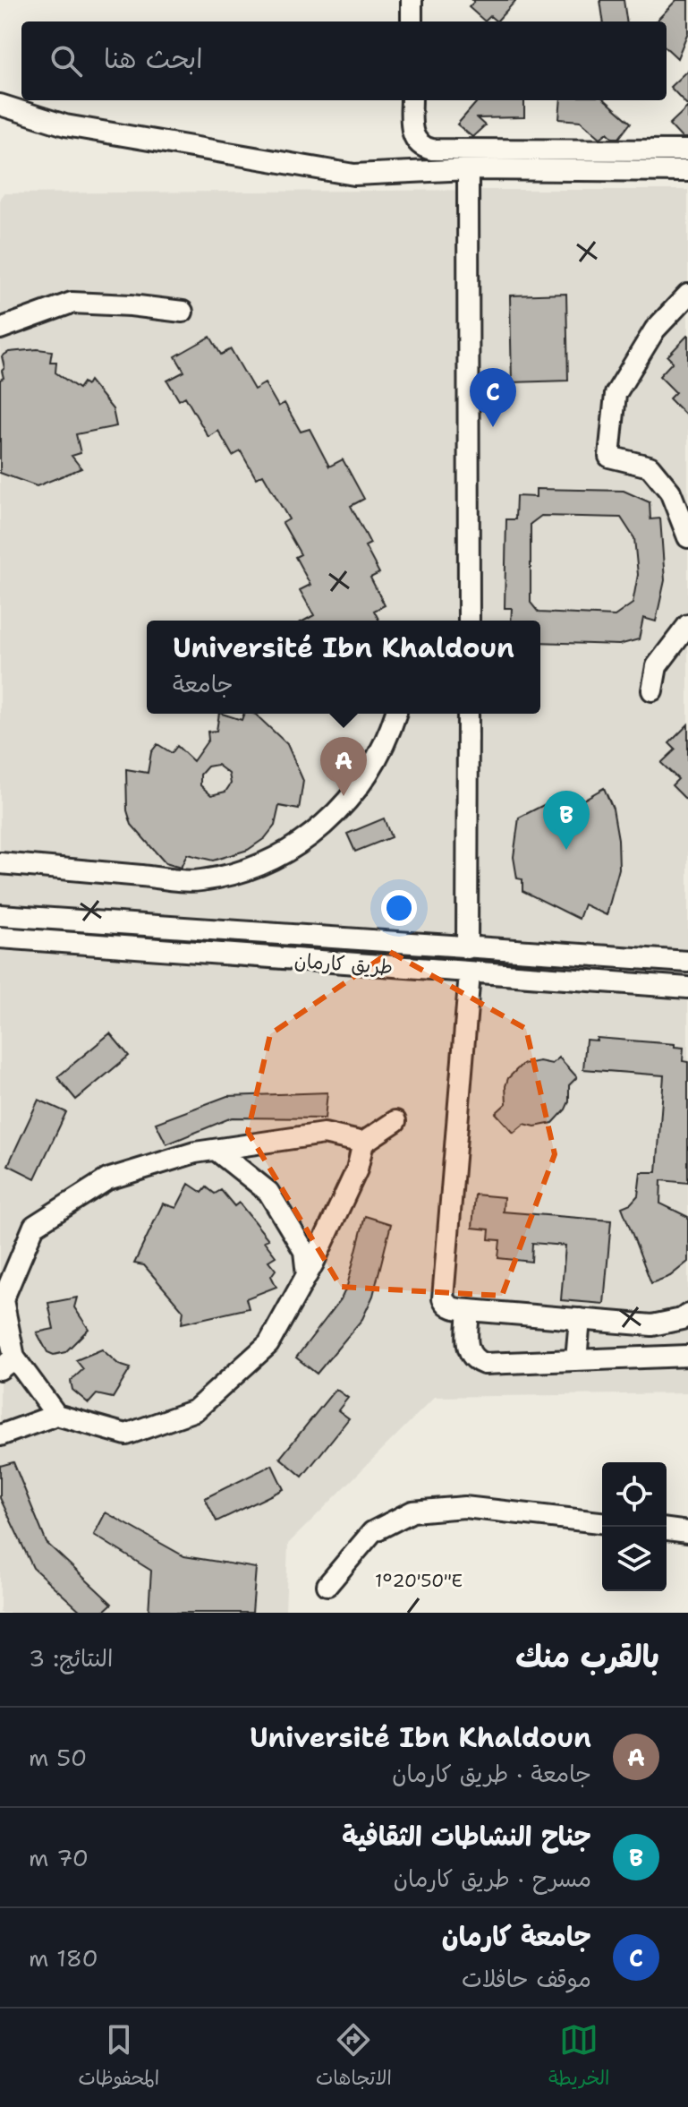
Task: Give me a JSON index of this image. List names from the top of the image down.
{
  "streets": {
    "street": ["طريق كارمان"]
  },
  "page": {
    "search": "ابحث هنا",
    "pins": ["C", "A", "B"],
    "popup": ["Université Ibn Khaldoun", "جامعة"],
    "heading": ["بالقرب منك", "النتائج: 3"],
    "list": [
      {
        "mark": "A",
        "name": "Université Ibn Khaldoun",
        "note": "جامعة · طريق كارمان",
        "value": "50 m"
      },
      {
        "mark": "B",
        "name": "جناح النشاطات الثقافية",
        "note": "مسرح · طريق كارمان",
        "value": "70 m"
      },
      {
        "mark": "C",
        "name": "جامعة كارمان",
        "note": "موقف حافلات",
        "value": "180 m"
      }
    ],
    "nav": ["الخريطة", "الاتجاهات", "المحفوظات"]
  },
  "coordinates": ["1°20'50\"E"]
}
